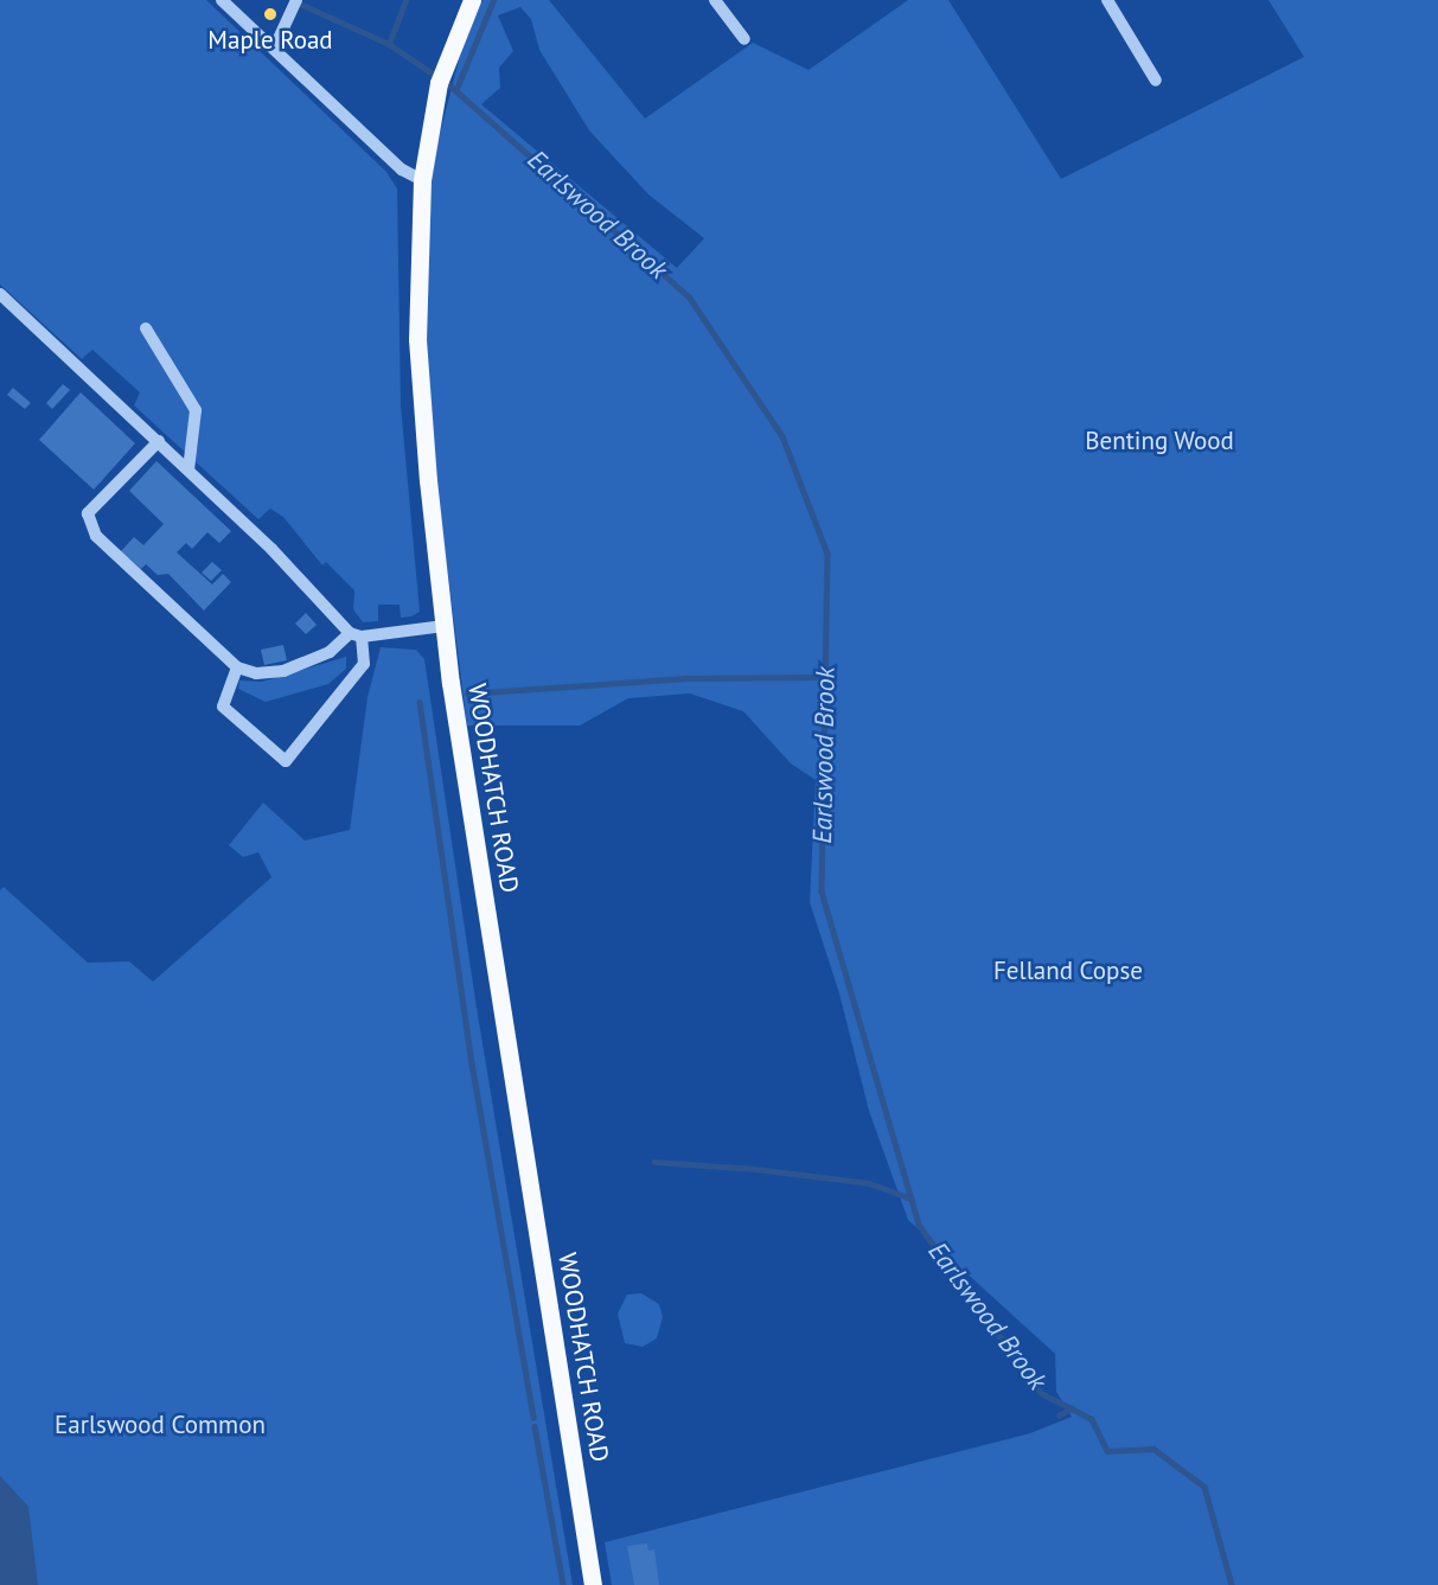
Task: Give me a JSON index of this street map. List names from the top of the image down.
{
  "streets": {
    "main road": ["WOODHATCH ROAD"]
  },
  "water": ["Earlswood Brook"],
  "parks": ["Benting Wood", "Felland Copse", "Earlswood Common"],
  "places": ["Maple Road"]
}
